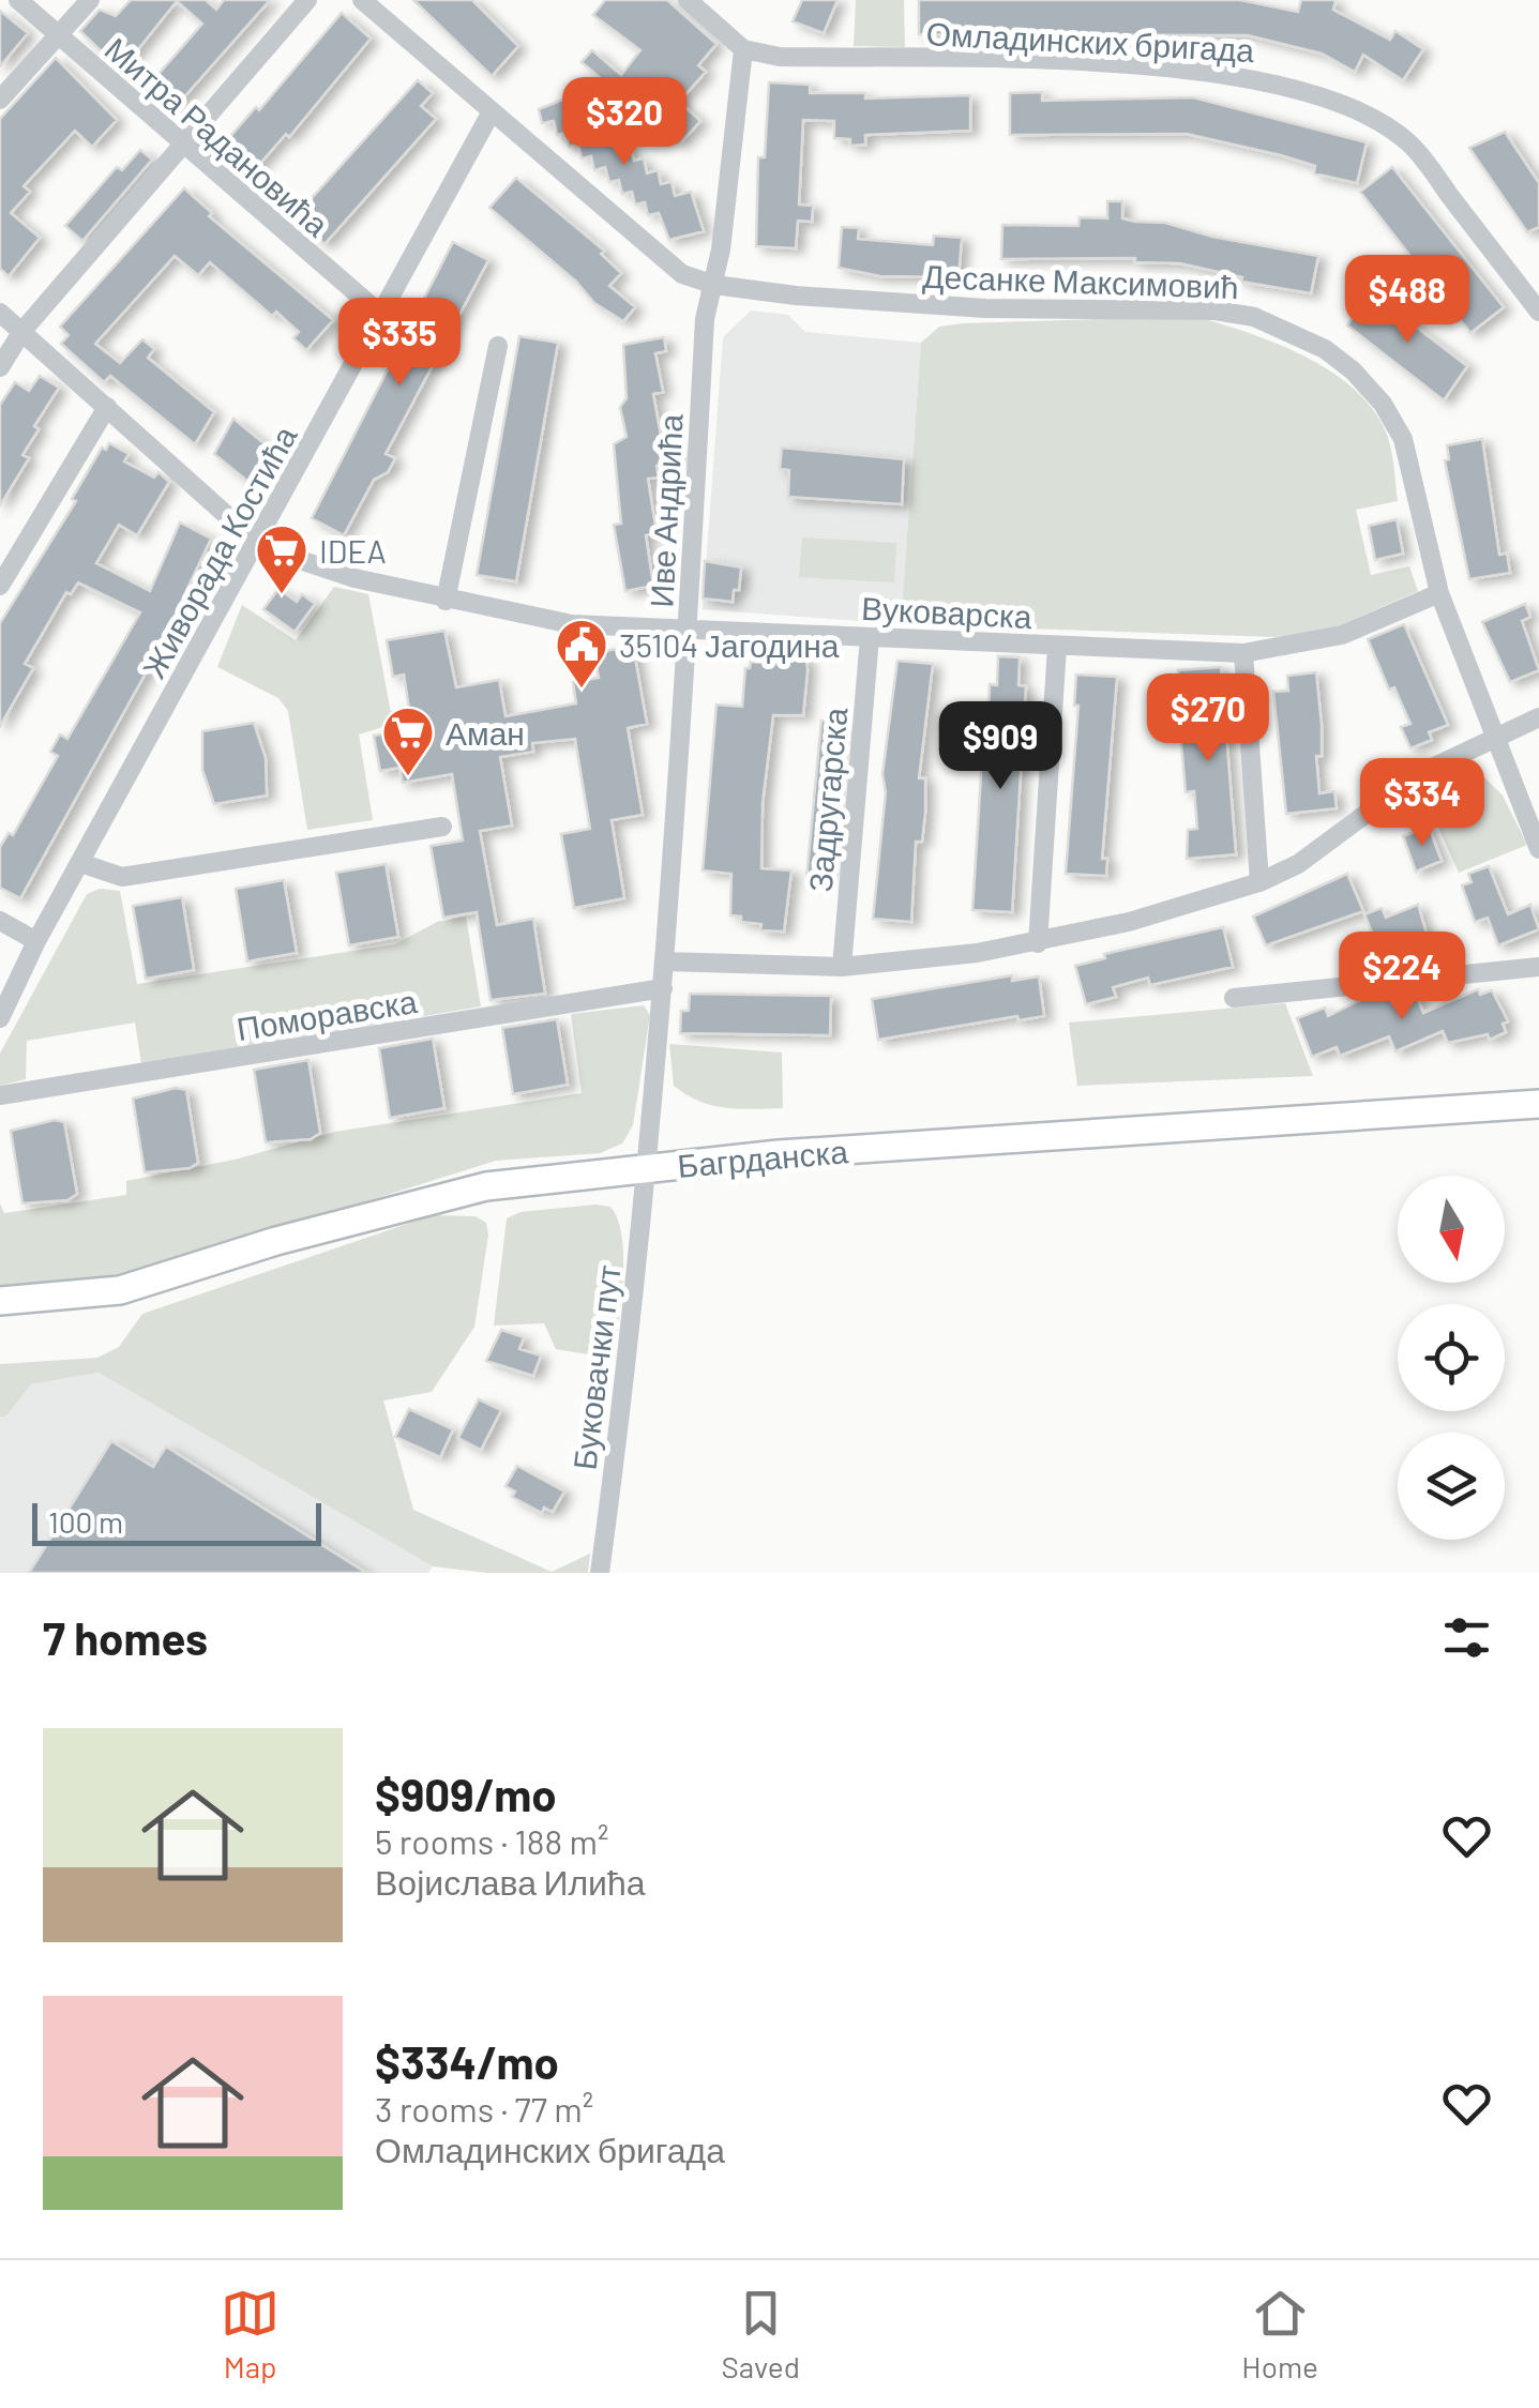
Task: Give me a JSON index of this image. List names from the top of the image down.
{
  "streets": {
    "main road": ["Багрданска"],
    "street": [
      "Омладинских бригада",
      "Митра Радановића",
      "Десанке Максимовић",
      "Иве Андрића",
      "Живорада Костића",
      "Вуковарска",
      "Задругарска",
      "Поморавска",
      "Буковачки пут"
    ]
  },
  "crossings": [
    ["Омладинских бригада", "Иве Андрића"],
    ["Митра Радановића", "Живорада Костића"],
    ["Десанке Максимовић", "Иве Андрића"],
    ["Десанке Максимовић", "Вуковарска"],
    ["Иве Андрића", "Вуковарска"],
    ["Иве Андрића", "Поморавска"],
    ["Иве Андрића", "Багрданска"],
    ["Иве Андрића", "Буковачки пут"],
    ["Живорада Костића", "Вуковарска"],
    ["Вуковарска", "Задругарска"],
    ["Багрданска", "Буковачки пут"]
  ],
  "places": {
    "supermarket": ["IDEA", "Аман"],
    "public building": ["35104 Јагодина"]
  },
  "scale_bar": "100 m",
  "north": "bottom",
  "page": {
    "price": [
      "$320",
      "$488",
      "$335",
      "$270",
      "$909",
      "$334",
      "$224"
    ],
    "scale": "100 m",
    "heading": "7 homes",
    "list": [
      {
        "name": "$909/mo",
        "note": "5 rooms · 188 m² · Војислава Илића"
      },
      {
        "name": "$334/mo",
        "note": "3 rooms · 77 m² · Омладинских бригада"
      }
    ],
    "tabs": ["Map", "Saved", "Home"]
  }
}
